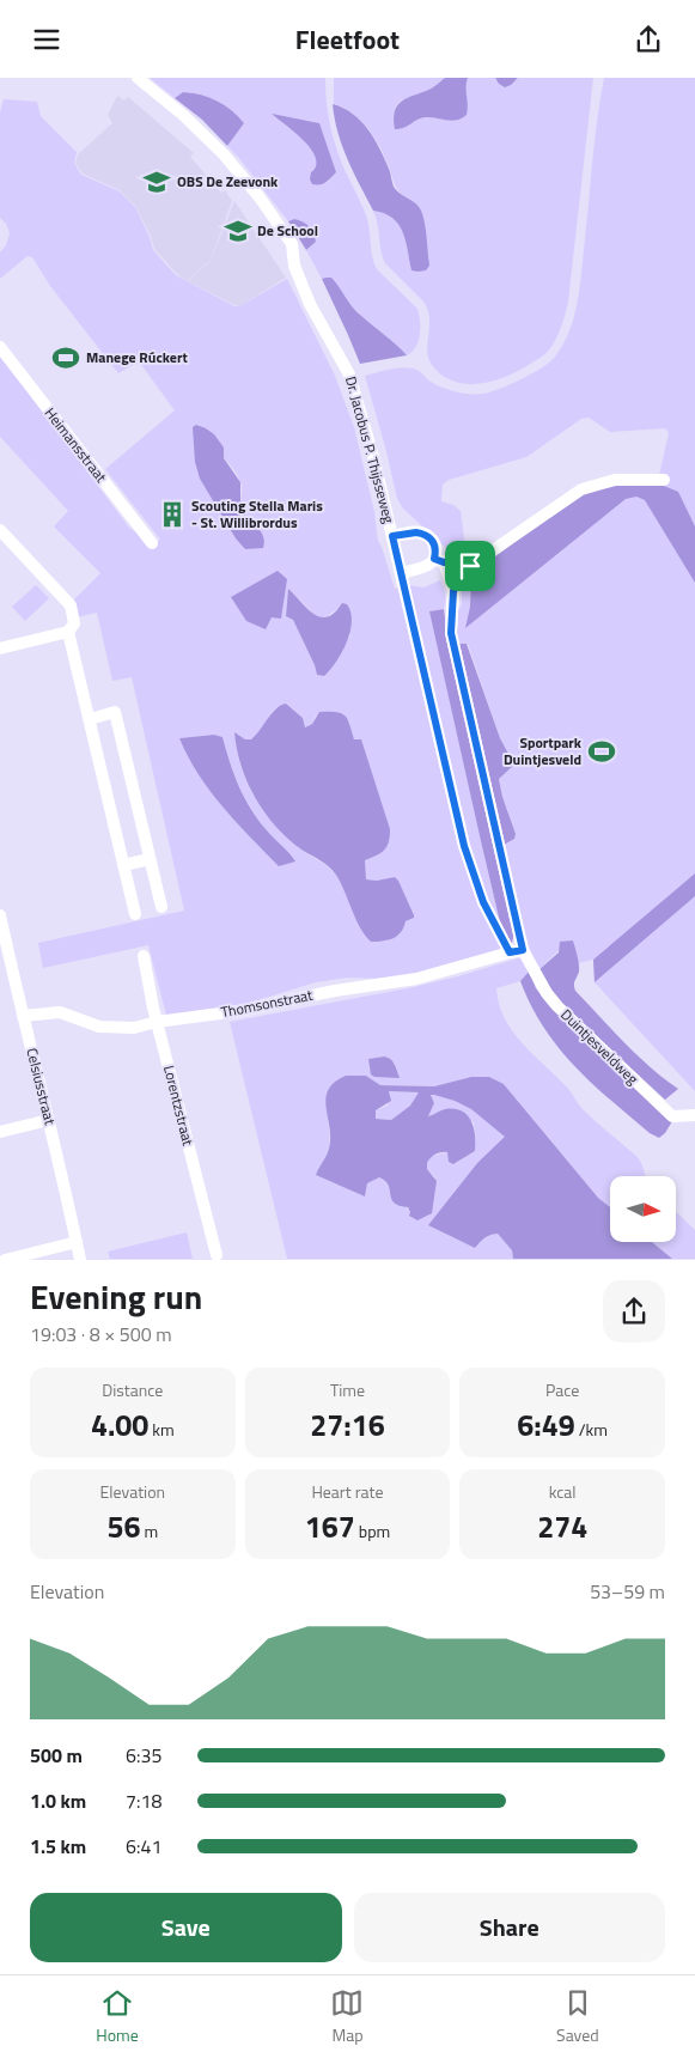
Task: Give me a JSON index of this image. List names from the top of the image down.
{
  "streets": {
    "street": [
      "Heimansstraat",
      "Dr. Jacobus P. Thijsseweg",
      "Thomsonstraat",
      "Duintjesveldweg",
      "Celsiusstraat",
      "Lorentzstraat"
    ]
  },
  "crossings": [
    ["Dr. Jacobus P. Thijsseweg", "Thomsonstraat"],
    ["Dr. Jacobus P. Thijsseweg", "Duintjesveldweg"],
    ["Thomsonstraat", "Celsiusstraat"],
    ["Thomsonstraat", "Lorentzstraat"]
  ],
  "places": {
    "school or university": ["OBS De Zeevonk", "De School"],
    "sports": ["Manege Rúckert", "Sportpark Duintjesveld"],
    "building": ["Scouting Stella Maris - St. Willibrordus"]
  },
  "north": "right",
  "page": {
    "header": "Fleetfoot",
    "heading": ["Evening run", "19:03 · 8 × 500 m"],
    "stats": [
      ["Distance", "4.00 km"],
      ["Time", "27:16"],
      ["Pace", "6:49 /km"],
      ["Elevation", "56 m"],
      ["Heart rate", "167 bpm"],
      ["kcal", "274"]
    ],
    "chart": ["Elevation", "53–59 m"],
    "list": [
      {
        "name": "500 m",
        "note": "6:35"
      },
      {
        "name": "1.0 km",
        "note": "7:18"
      },
      {
        "name": "1.5 km",
        "note": "6:41"
      }
    ],
    "buttons": ["Save", "Share"],
    "tabs": ["Home", "Map", "Saved"]
  }
}
